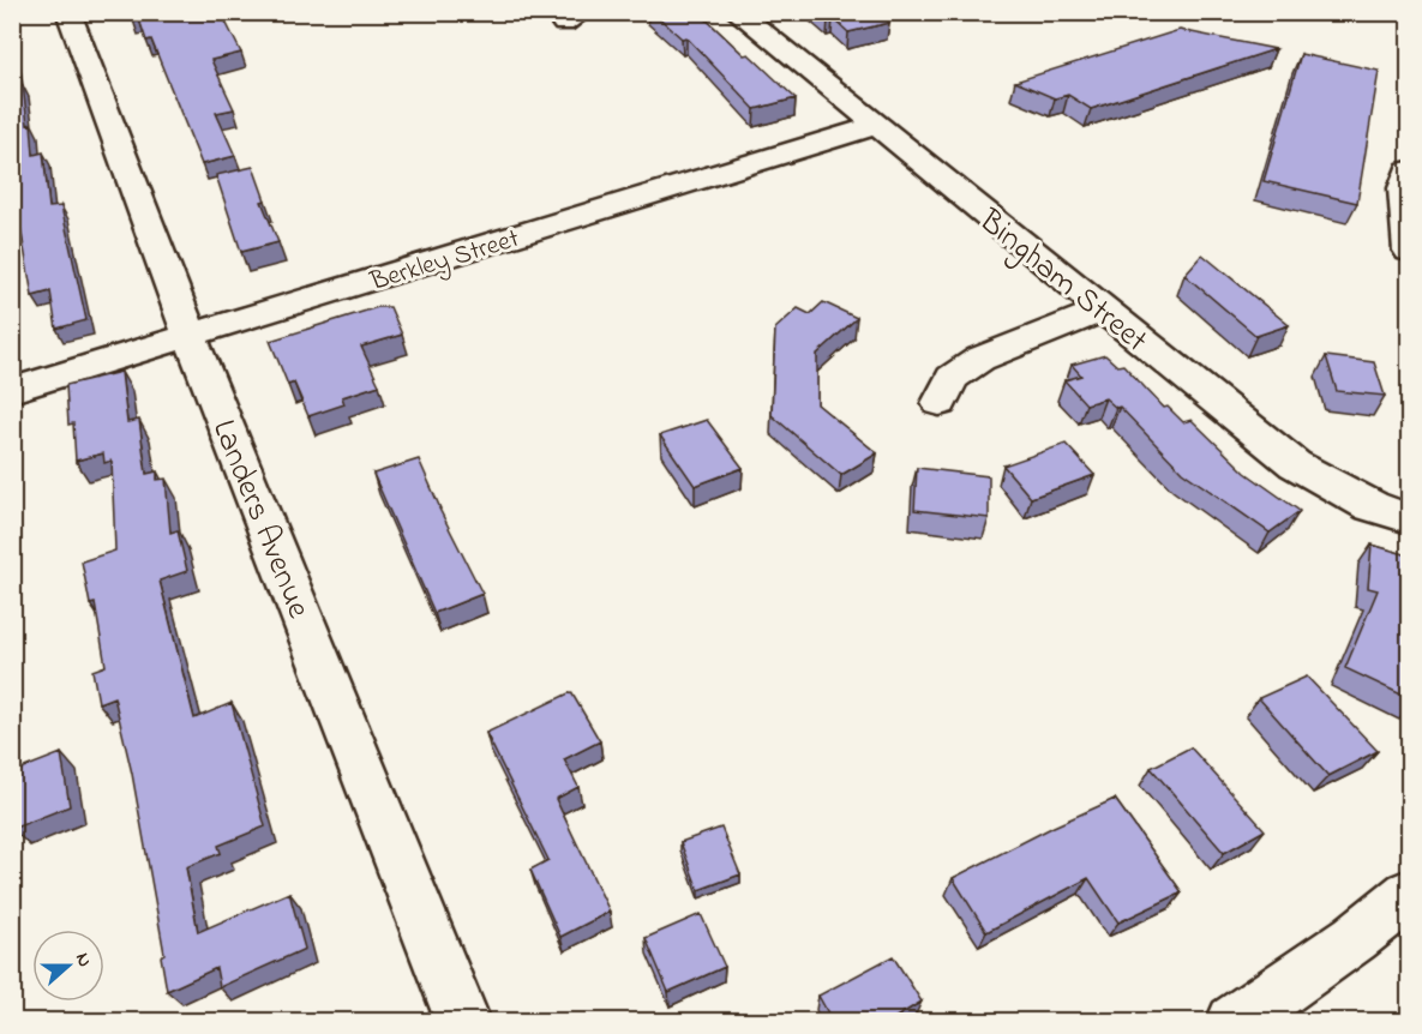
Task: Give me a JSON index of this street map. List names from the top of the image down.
{
  "streets": {
    "street": ["Berkley Street", "Bingham Street", "Landers Avenue"]
  },
  "crossings": [
    ["Berkley Street", "Bingham Street"],
    ["Berkley Street", "Landers Avenue"]
  ],
  "north": "right"
}
